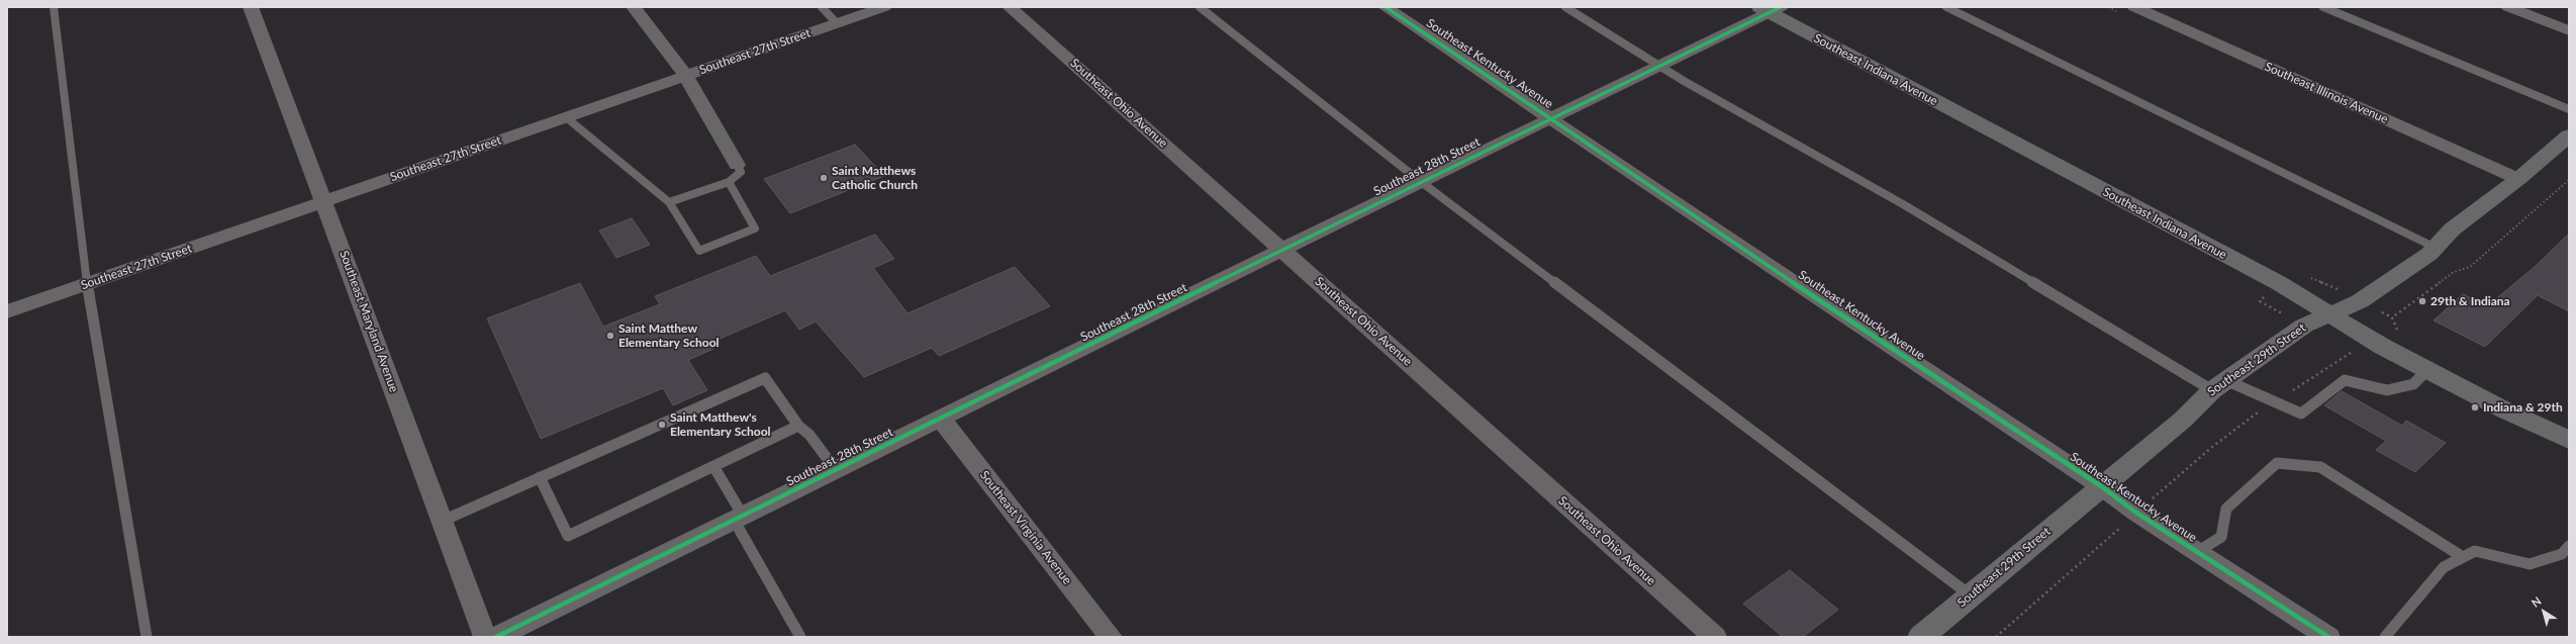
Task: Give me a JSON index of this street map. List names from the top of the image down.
{
  "streets": {
    "main road": ["Southeast Indiana Avenue", "Southeast 29th Street"],
    "street": [
      "Southeast 27th Street",
      "Southeast Kentucky Avenue",
      "Southeast Illinois Avenue",
      "Southeast Ohio Avenue",
      "Southeast 28th Street",
      "Southeast Maryland Avenue",
      "Southeast Virginia Avenue"
    ]
  },
  "crossings": [
    ["Southeast 27th Street", "Southeast Maryland Avenue"],
    ["Southeast Kentucky Avenue", "Southeast 28th Street"],
    ["Southeast Kentucky Avenue", "Southeast 29th Street"],
    ["Southeast Indiana Avenue", "Southeast 28th Street"],
    ["Southeast Indiana Avenue", "Southeast 29th Street"],
    ["Southeast Illinois Avenue", "Southeast 29th Street"],
    ["Southeast Ohio Avenue", "Southeast 28th Street"],
    ["Southeast 28th Street", "Southeast Virginia Avenue"]
  ],
  "places": [
    "Saint Matthews Catholic Church",
    "29th & Indiana",
    "Saint Matthew Elementary School",
    "Indiana & 29th",
    "Saint Matthew's Elementary School"
  ],
  "north": "top left"
}
